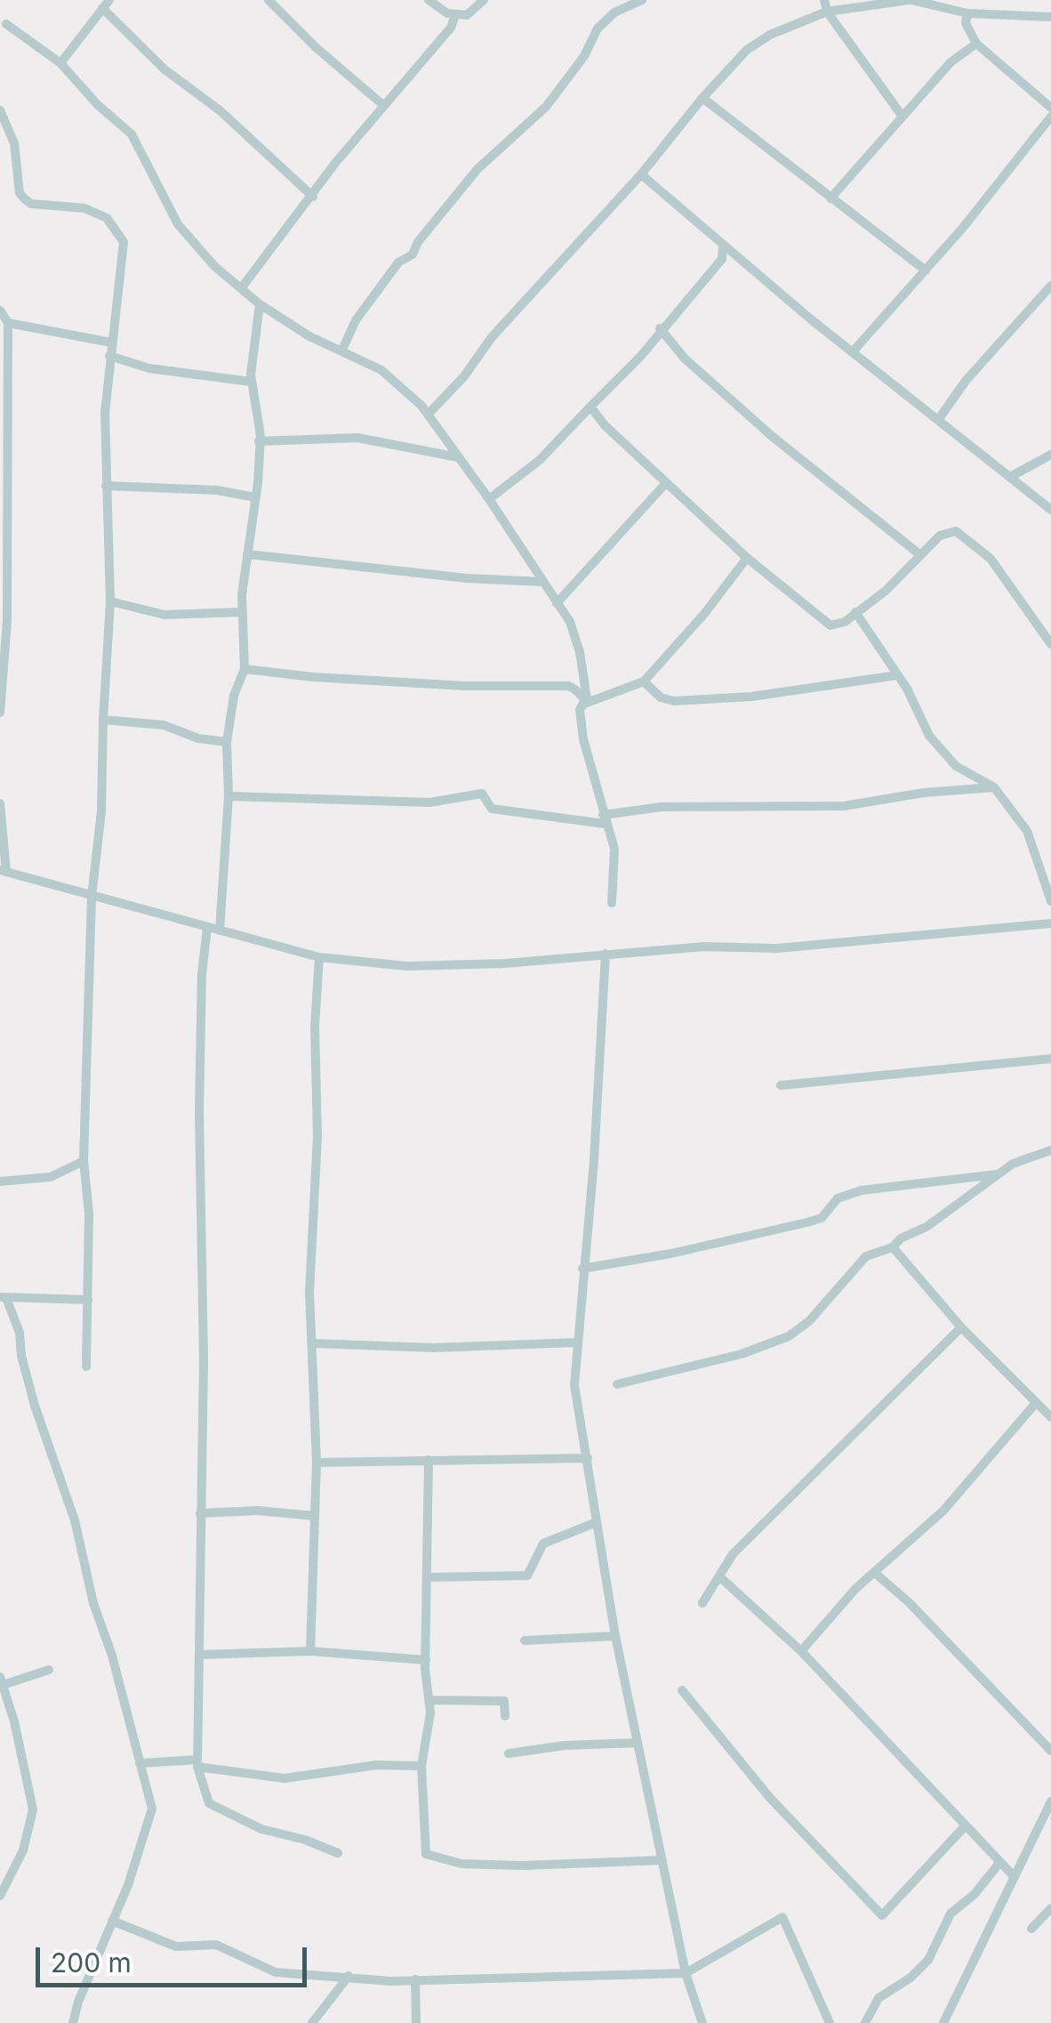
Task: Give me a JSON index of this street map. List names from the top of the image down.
{
  "scale_bar": "200 m"
}
